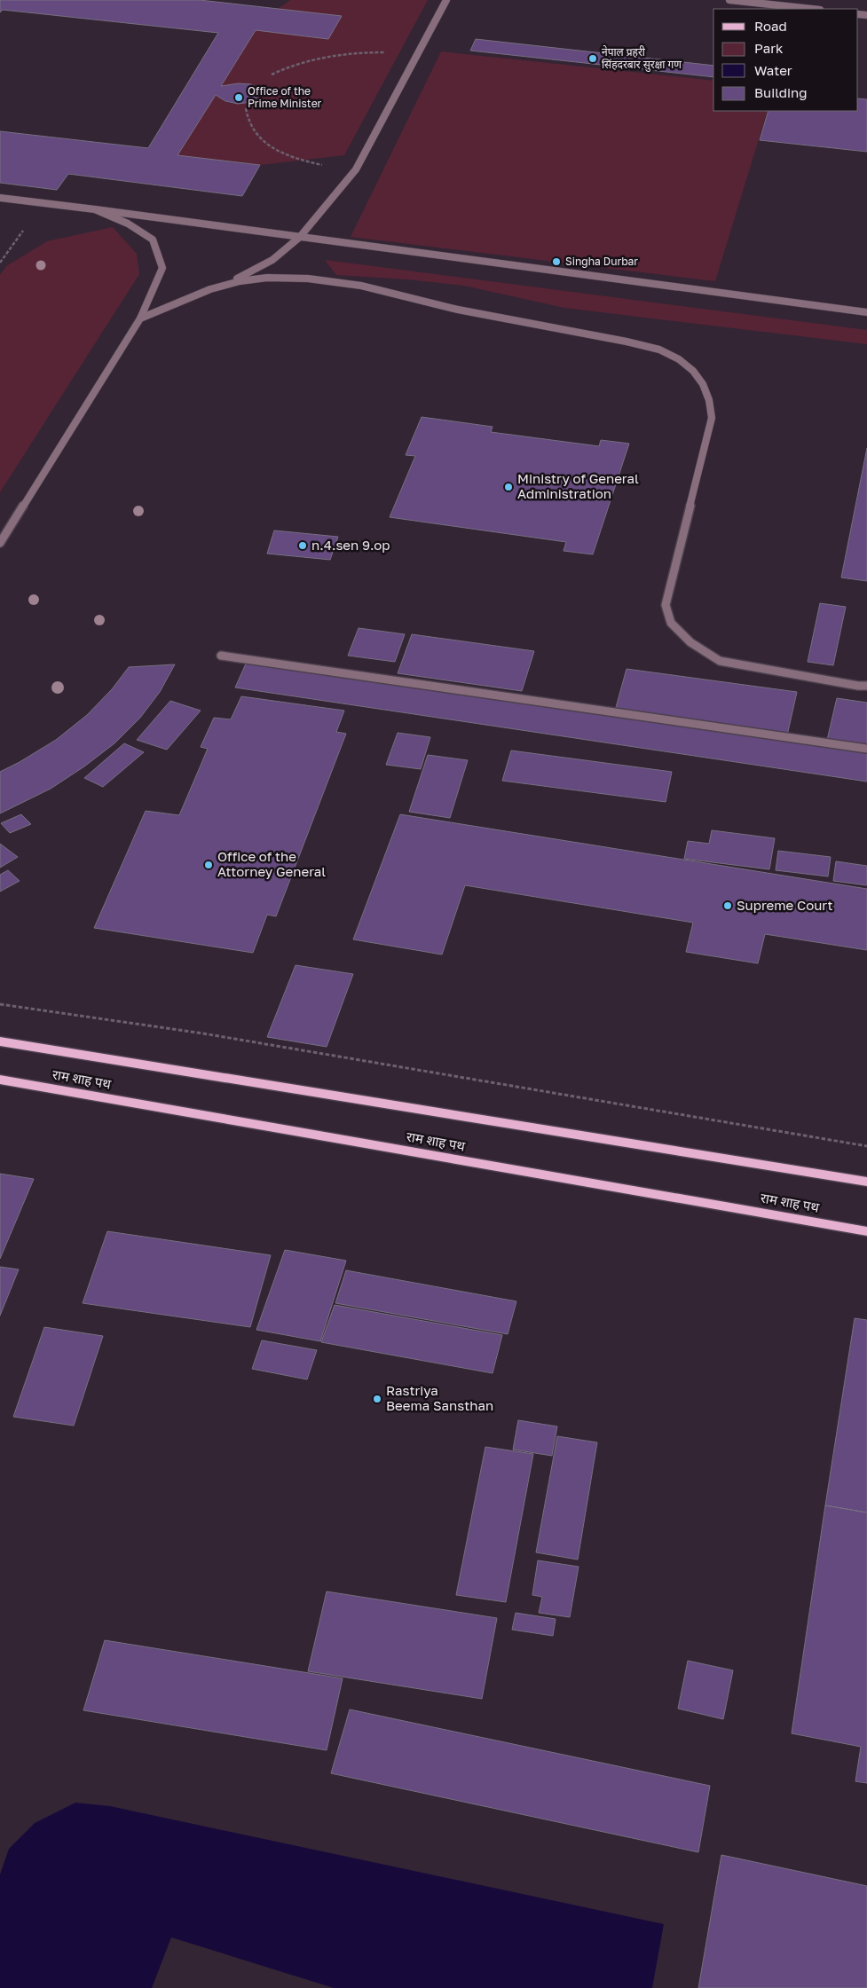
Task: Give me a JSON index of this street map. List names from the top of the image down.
{
  "streets": {
    "main road": ["राम शाह पथ"]
  },
  "places": [
    "नेपाल प्रहरी सिंहदरबार सुरक्षा गण",
    "Office of the Prime Minister",
    "Singha Durbar",
    "Ministry of General Administration",
    "n.4.sen 9.op",
    "Office of the Attorney General",
    "Supreme Court",
    "Rastriya Beema Sansthan"
  ],
  "legend": [
    "Road",
    "Park",
    "Water",
    "Building"
  ]
}
